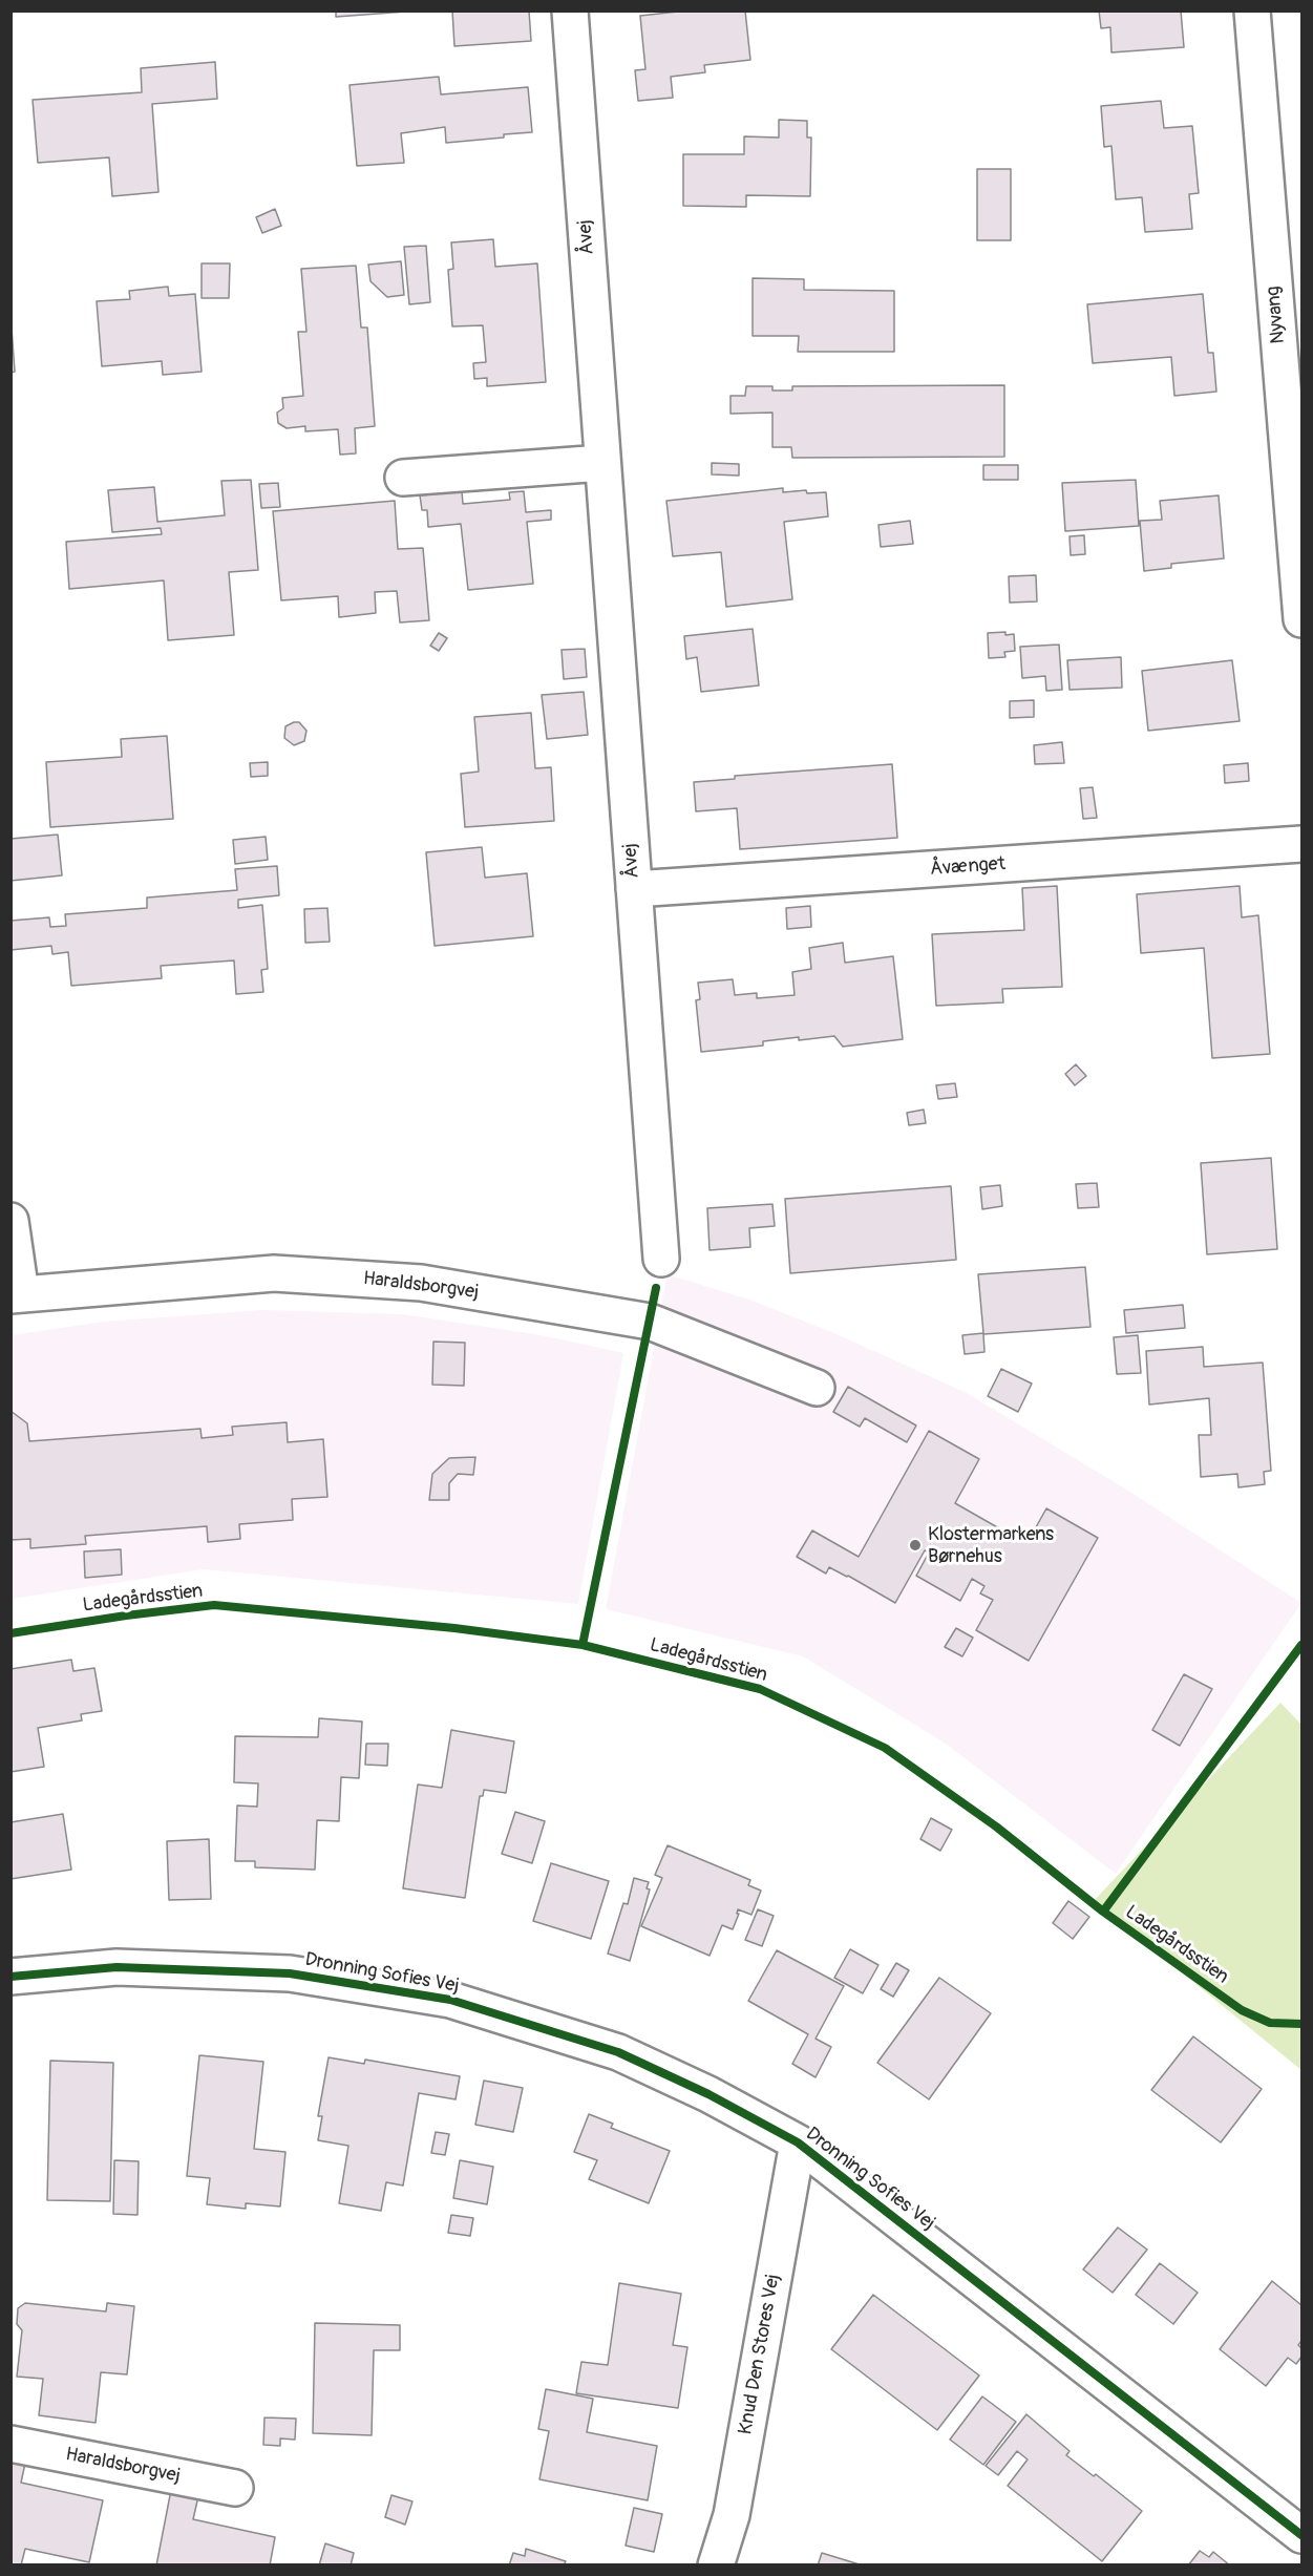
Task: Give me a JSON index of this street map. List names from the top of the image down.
{
  "streets": {
    "street": [
      "Åvej",
      "Nyvang",
      "Åvænget",
      "Haraldsborgvej",
      "Dronning Sofies Vej",
      "Knud Den Stores Vej"
    ],
    "cycle path": ["Ladegårdsstien"]
  },
  "crossings": [
    ["Åvej", "Åvænget"],
    ["Dronning Sofies Vej", "Knud Den Stores Vej"]
  ],
  "places": ["Klostermarkens Børnehus"]
}
